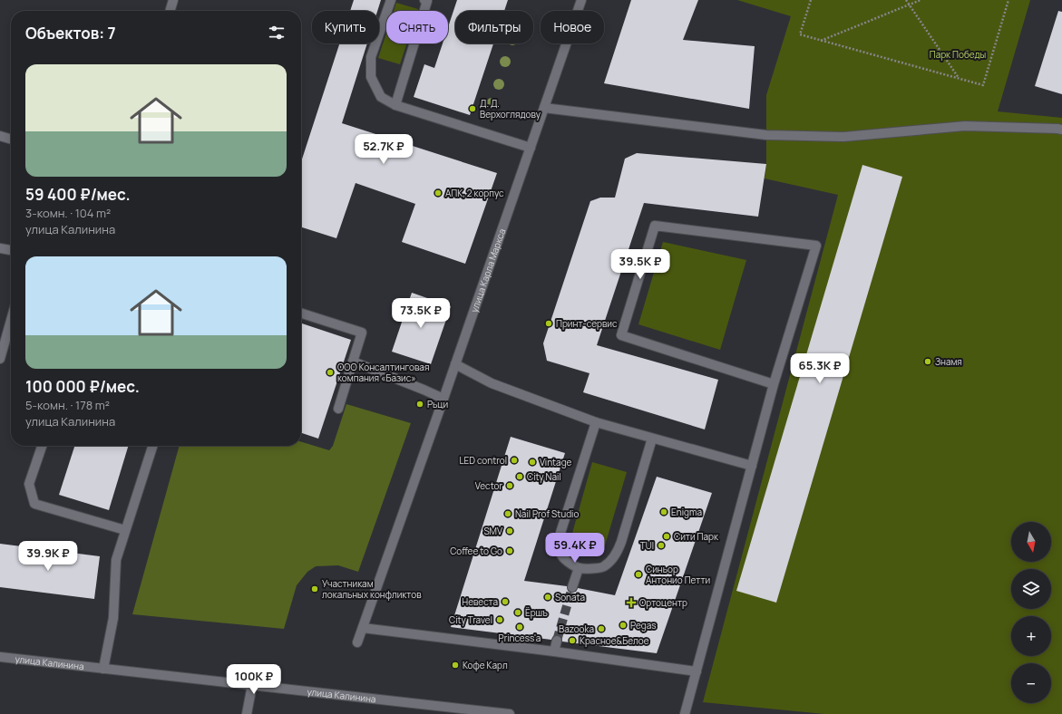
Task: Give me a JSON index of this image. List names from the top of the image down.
{
  "streets": {
    "street": ["улица Карла Маркса", "улица Калинина"]
  },
  "parks": ["Парк Победы"],
  "places": {
    "other": [
      "Д. Д. Верхоглядову",
      "АПК, 2 корпус",
      "Принт-сервис",
      "Знамя",
      "ООО Консалтинговая компания «Базис»",
      "Рьци",
      "LED control",
      "Vintage",
      "City Nail",
      "Vector",
      "Enigma",
      "Nail Prof Studio",
      "SMV",
      "Сити Парк",
      "TUI",
      "Coffee to Go",
      "Синьор Антонио Петти",
      "Участникам локальных конфликтов",
      "Sonata",
      "Невеста",
      "Ёршъ",
      "City Travel",
      "Pegas",
      "Princess'a",
      "Bazooka",
      "Красное&Белое",
      "Кофе Карл"
    ],
    "health": ["Ортоцентр"]
  },
  "north": "bottom",
  "page": {
    "chip": [
      "Купить",
      "Снять",
      "Фильтры",
      "Новое"
    ],
    "heading": "Объектов: 7",
    "list": [
      {
        "name": "59 400 ₽/мес.",
        "note": "3-комн. · 104 m² · улица Калинина"
      },
      {
        "name": "100 000 ₽/мес.",
        "note": "5-комн. · 178 m² · улица Калинина"
      }
    ],
    "price": [
      "52.7K ₽",
      "39.5K ₽",
      "73.5K ₽",
      "65.3K ₽",
      "59.4K ₽",
      "39.9K ₽",
      "100K ₽"
    ],
    "map_buttons": ["+", "−"]
  }
}
